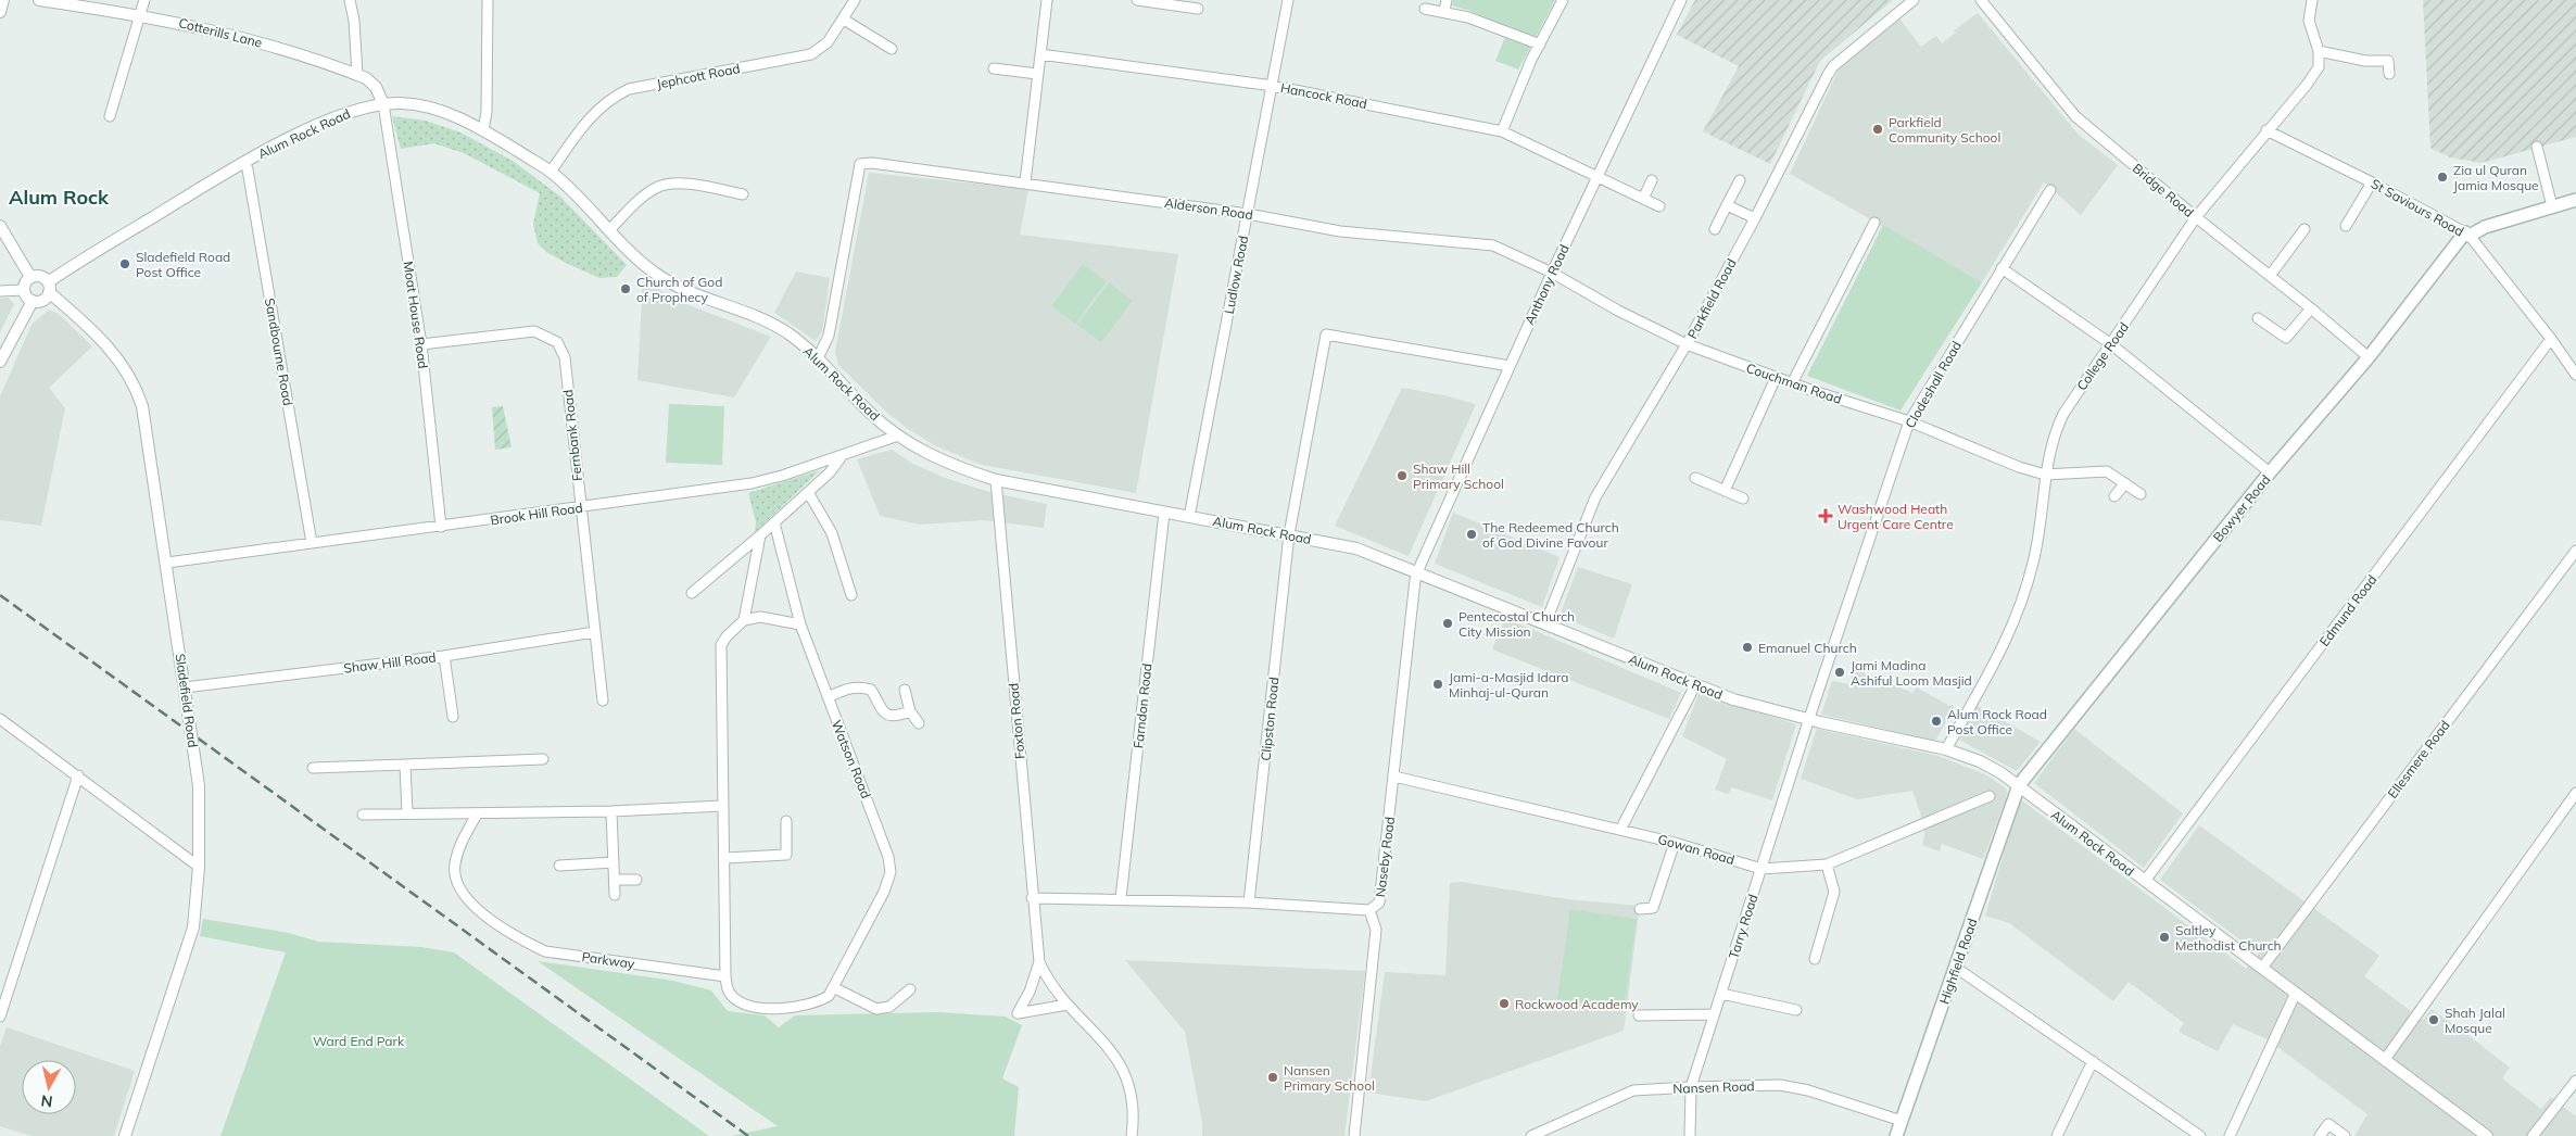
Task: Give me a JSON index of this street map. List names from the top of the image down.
{
  "streets": {
    "main road": ["Bowyer Road", "Highfield Road"],
    "street": [
      "Cotterills Lane",
      "Jephcott Road",
      "Hancock Road",
      "Alum Rock Road",
      "Bridge Road",
      "St Saviours Road",
      "Alderson Road",
      "Ludlow Road",
      "Anthony Road",
      "Parkfield Road",
      "Moat House Road",
      "Sandbourne Road",
      "College Road",
      "Couchman Road",
      "Clodeshall Road",
      "Fernbank Road",
      "Brook Hill Road",
      "Edmund Road",
      "Shaw Hill Road",
      "Sladefield Road",
      "Farndon Road",
      "Clipston Road",
      "Foxton Road",
      "Watson Road",
      "Ellesmere Road",
      "Gowan Road",
      "Naseby Road",
      "Tarry Road",
      "Parkway",
      "Nansen Road"
    ]
  },
  "crossings": [
    ["Cotterills Lane", "Alum Rock Road"],
    ["Cotterills Lane", "Moat House Road"],
    ["Jephcott Road", "Alum Rock Road"],
    ["Hancock Road", "Ludlow Road"],
    ["Hancock Road", "Anthony Road"],
    ["Alum Rock Road", "Alderson Road"],
    ["Alum Rock Road", "Ludlow Road"],
    ["Alum Rock Road", "Anthony Road"],
    ["Alum Rock Road", "Parkfield Road"],
    ["Alum Rock Road", "Moat House Road"],
    ["Alum Rock Road", "Sandbourne Road"],
    ["Alum Rock Road", "College Road"],
    ["Alum Rock Road", "Clodeshall Road"],
    ["Alum Rock Road", "Bowyer Road"],
    ["Alum Rock Road", "Brook Hill Road"],
    ["Alum Rock Road", "Edmund Road"],
    ["Alum Rock Road", "Sladefield Road"],
    ["Alum Rock Road", "Farndon Road"],
    ["Alum Rock Road", "Clipston Road"],
    ["Alum Rock Road", "Foxton Road"],
    ["Alum Rock Road", "Ellesmere Road"],
    ["Alum Rock Road", "Naseby Road"],
    ["Alum Rock Road", "Tarry Road"],
    ["Alum Rock Road", "Highfield Road"],
    ["Bridge Road", "College Road"],
    ["Bridge Road", "Bowyer Road"],
    ["St Saviours Road", "College Road"],
    ["St Saviours Road", "Bowyer Road"],
    ["St Saviours Road", "Edmund Road"],
    ["Alderson Road", "Ludlow Road"],
    ["Alderson Road", "Anthony Road"],
    ["Alderson Road", "Couchman Road"],
    ["Anthony Road", "Couchman Road"],
    ["Anthony Road", "Clipston Road"],
    ["Anthony Road", "Naseby Road"],
    ["Parkfield Road", "Couchman Road"],
    ["Moat House Road", "Fernbank Road"],
    ["Moat House Road", "Brook Hill Road"],
    ["Sandbourne Road", "Brook Hill Road"],
    ["College Road", "Couchman Road"],
    ["Couchman Road", "Clodeshall Road"],
    ["Clodeshall Road", "Tarry Road"],
    ["Fernbank Road", "Brook Hill Road"],
    ["Fernbank Road", "Shaw Hill Road"],
    ["Bowyer Road", "Highfield Road"],
    ["Brook Hill Road", "Sladefield Road"],
    ["Shaw Hill Road", "Sladefield Road"],
    ["Gowan Road", "Naseby Road"],
    ["Gowan Road", "Tarry Road"],
    ["Tarry Road", "Nansen Road"],
    ["Highfield Road", "Nansen Road"]
  ],
  "districts": ["Alum Rock"],
  "parks": ["Ward End Park"],
  "places": {
    "other": [
      "Parkfield Community School",
      "Zia ul Quran Jamia Mosque",
      "Sladefield Road Post Office",
      "Church of God of Prophecy",
      "Shaw Hill Primary School",
      "The Redeemed Church of God Divine Favour",
      "Pentecostal Church City Mission",
      "Emanuel Church",
      "Jami Madina Ashiful Loom Masjid",
      "Jami-a-Masjid Idara Minhaj-ul-Quran",
      "Alum Rock Road Post Office",
      "Saltley Methodist Church",
      "Rockwood Academy",
      "Shah Jalal Mosque",
      "Nansen Primary School"
    ],
    "health": ["Washwood Heath Urgent Care Centre"]
  },
  "north": "bottom"
}
